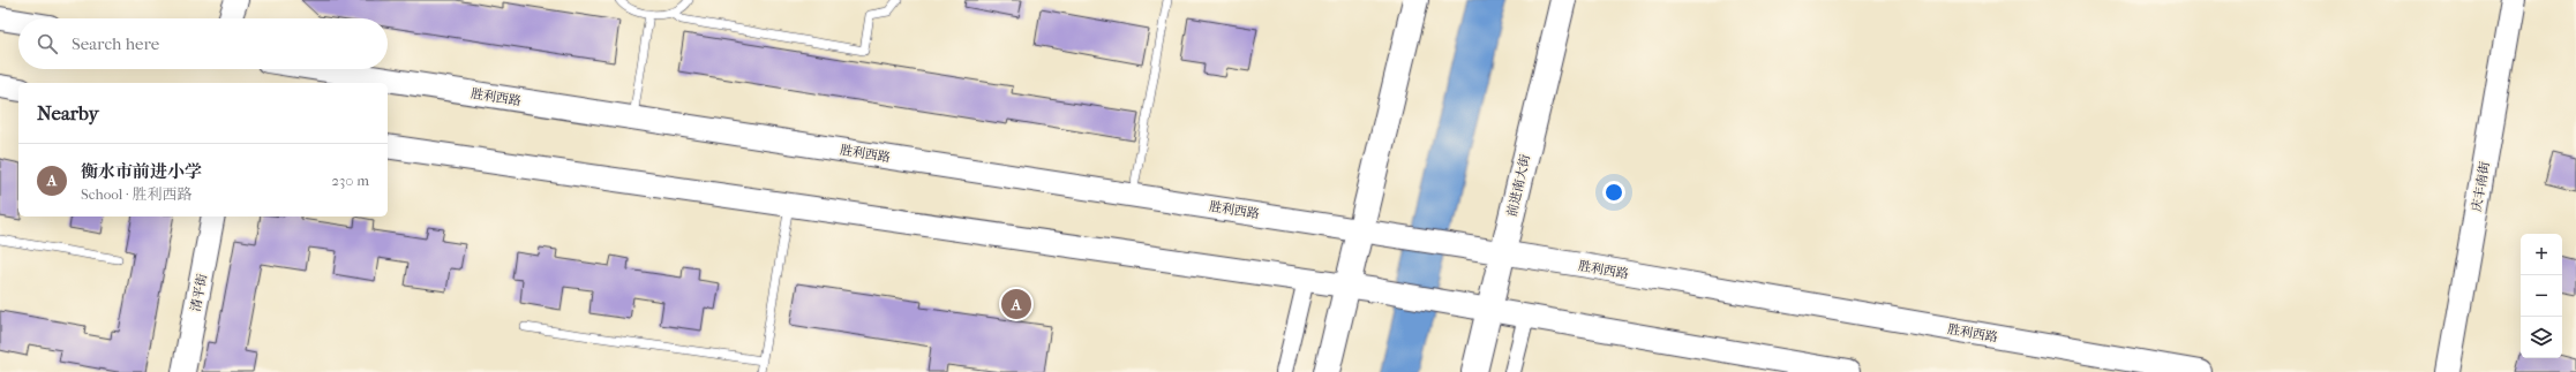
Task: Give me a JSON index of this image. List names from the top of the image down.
{
  "streets": {
    "main road": [
      "胜利西路",
      "前进南大街",
      "庆丰南街",
      "清平街"
    ]
  },
  "crossings": [
    ["胜利西路", "前进南大街"]
  ],
  "page": {
    "search": "Search here",
    "heading": "Nearby",
    "list": [
      {
        "mark": "A",
        "name": "衡水市前进小学",
        "note": "School · 胜利西路",
        "value": "230 m"
      }
    ],
    "map_buttons": ["+", "−"],
    "pins": "A"
  }
}
